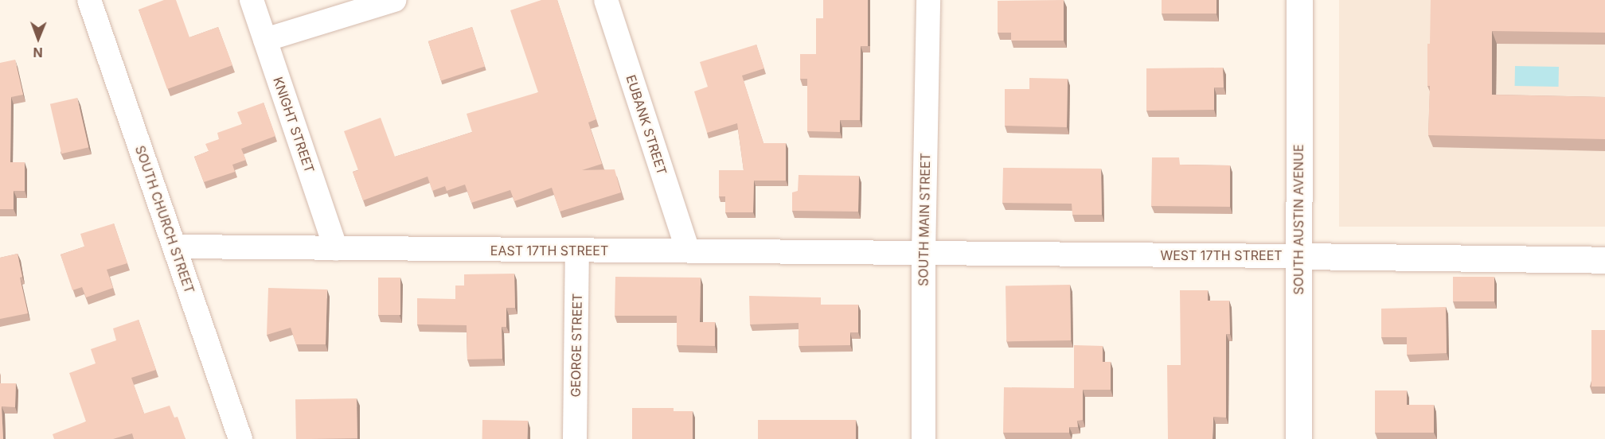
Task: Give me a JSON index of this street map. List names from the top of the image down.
{
  "streets": {
    "main road": ["SOUTH AUSTIN AVENUE", "WEST 17TH STREET"],
    "street": [
      "KNIGHT STREET",
      "EUBANK STREET",
      "SOUTH CHURCH STREET",
      "SOUTH MAIN STREET",
      "EAST 17TH STREET",
      "GEORGE STREET"
    ]
  },
  "crossings": [
    ["KNIGHT STREET", "EAST 17TH STREET"],
    ["EUBANK STREET", "EAST 17TH STREET"],
    ["SOUTH CHURCH STREET", "EAST 17TH STREET"],
    ["SOUTH MAIN STREET", "EAST 17TH STREET"],
    ["SOUTH MAIN STREET", "WEST 17TH STREET"],
    ["SOUTH AUSTIN AVENUE", "WEST 17TH STREET"],
    ["EAST 17TH STREET", "WEST 17TH STREET"],
    ["EAST 17TH STREET", "GEORGE STREET"]
  ],
  "north": "bottom"
}
